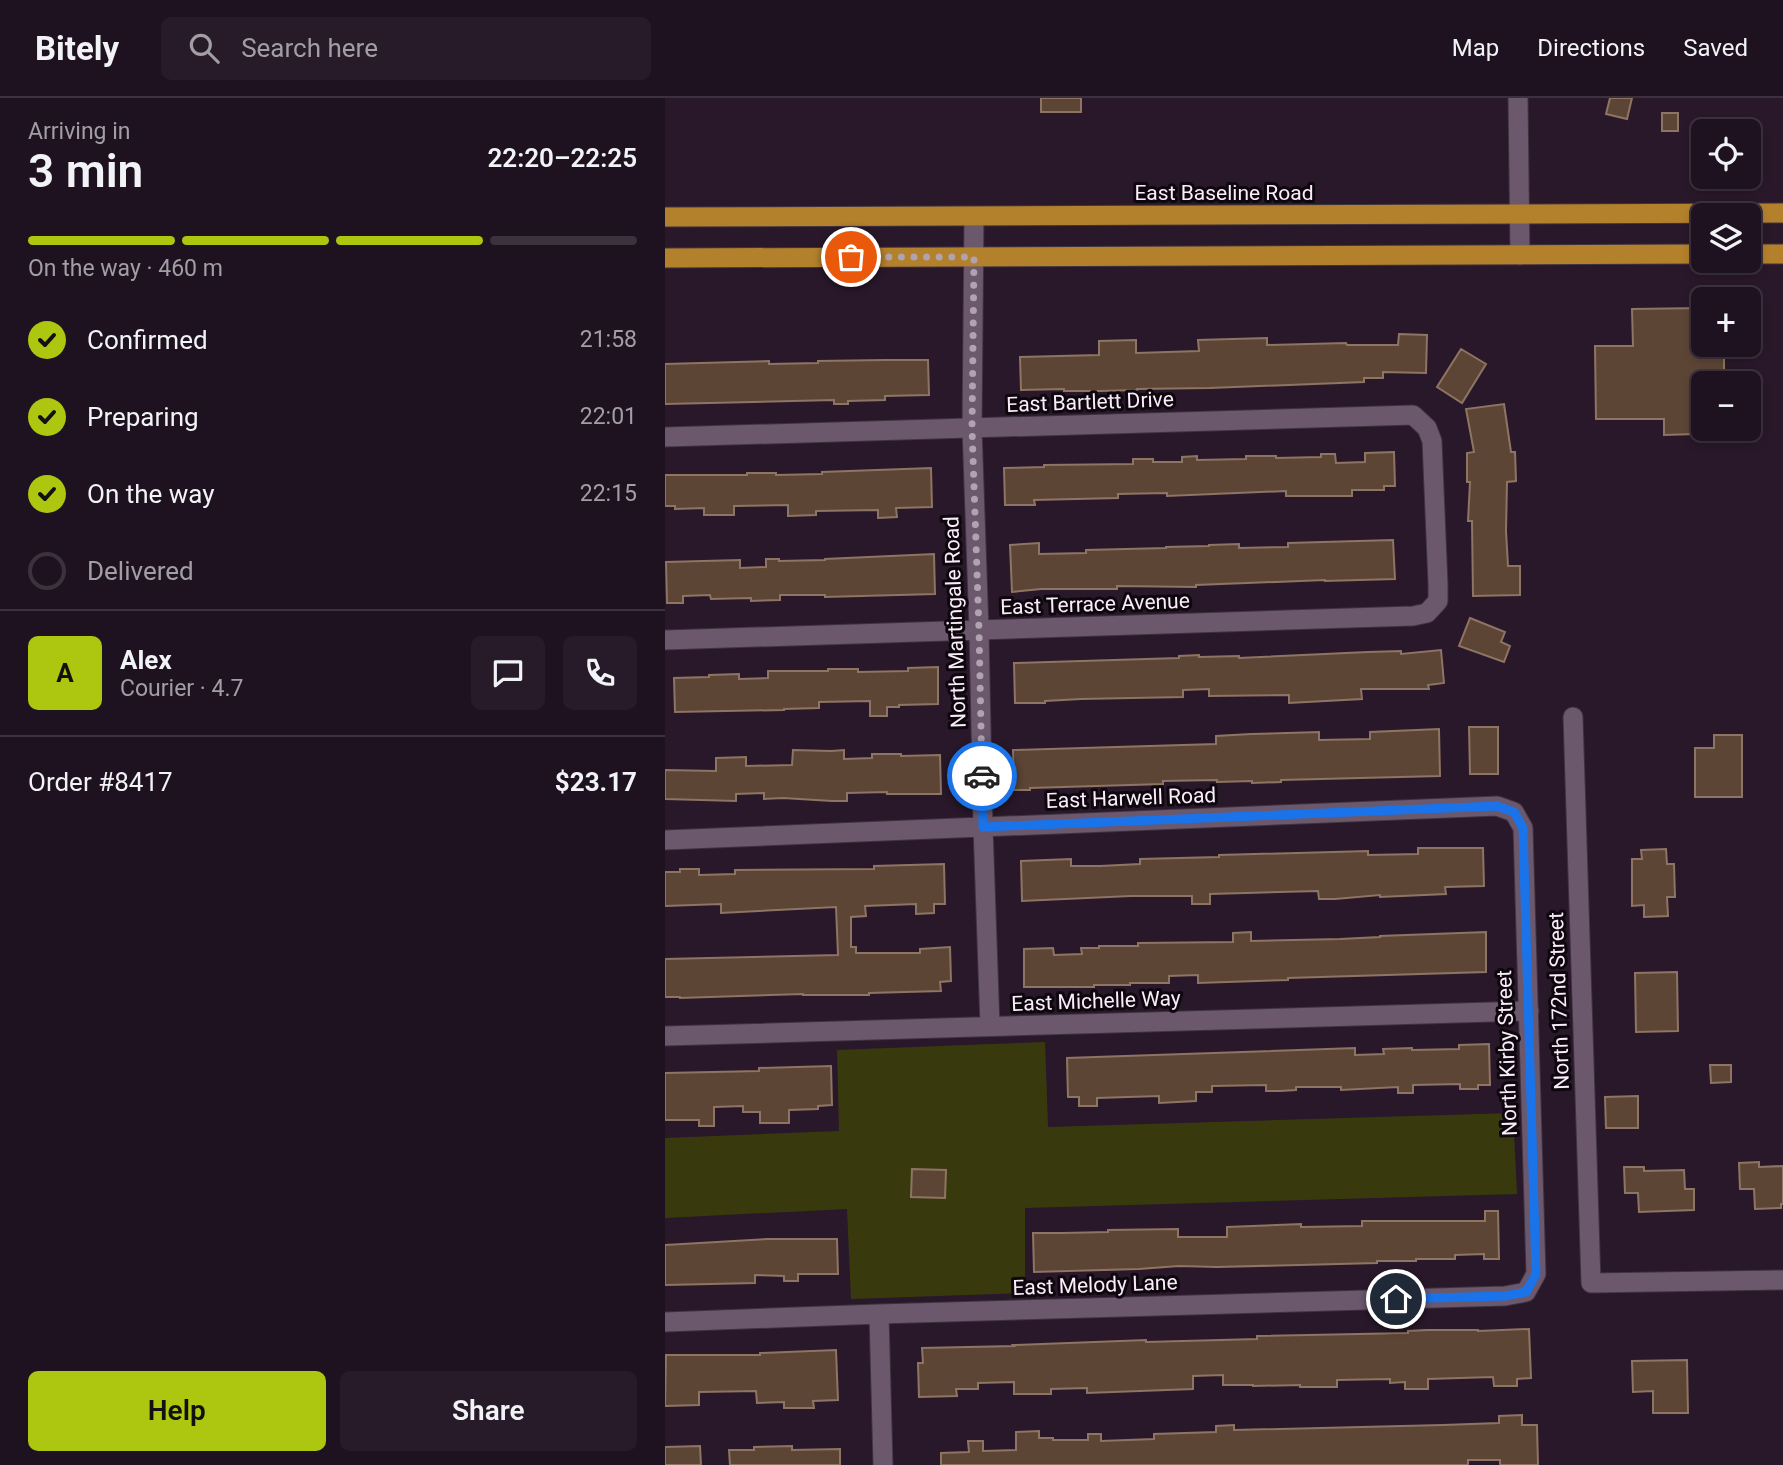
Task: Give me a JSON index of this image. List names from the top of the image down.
{
  "streets": {
    "main road": ["East Baseline Road"],
    "street": [
      "East Bartlett Drive",
      "East Terrace Avenue",
      "North Martingale Road",
      "East Harwell Road",
      "East Michelle Way",
      "North 172nd Street",
      "North Kirby Street",
      "East Melody Lane"
    ]
  },
  "crossings": [
    ["East Baseline Road", "North Martingale Road"],
    ["East Bartlett Drive", "East Terrace Avenue"],
    ["East Bartlett Drive", "North Martingale Road"],
    ["East Terrace Avenue", "North Martingale Road"],
    ["North Martingale Road", "East Harwell Road"],
    ["North Martingale Road", "East Michelle Way"],
    ["East Harwell Road", "North Kirby Street"],
    ["East Michelle Way", "North Kirby Street"],
    ["North Kirby Street", "East Melody Lane"]
  ],
  "page": {
    "header": "Bitely",
    "search": "Search here",
    "nav": ["Map", "Directions", "Saved"],
    "heading": ["3 min", "Arriving in", "22:20–22:25"],
    "panel": [
      "Alex",
      "Courier · 4.7",
      "Order #8417",
      "$23.17"
    ],
    "map_buttons": ["+", "−"],
    "bar": "On the way · 460 m",
    "list": [
      ["Confirmed", "21:58"],
      ["Preparing", "22:01"],
      ["On the way", "22:15"],
      "Delivered"
    ],
    "round": "A",
    "buttons": ["Help", "Share"]
  }
}
